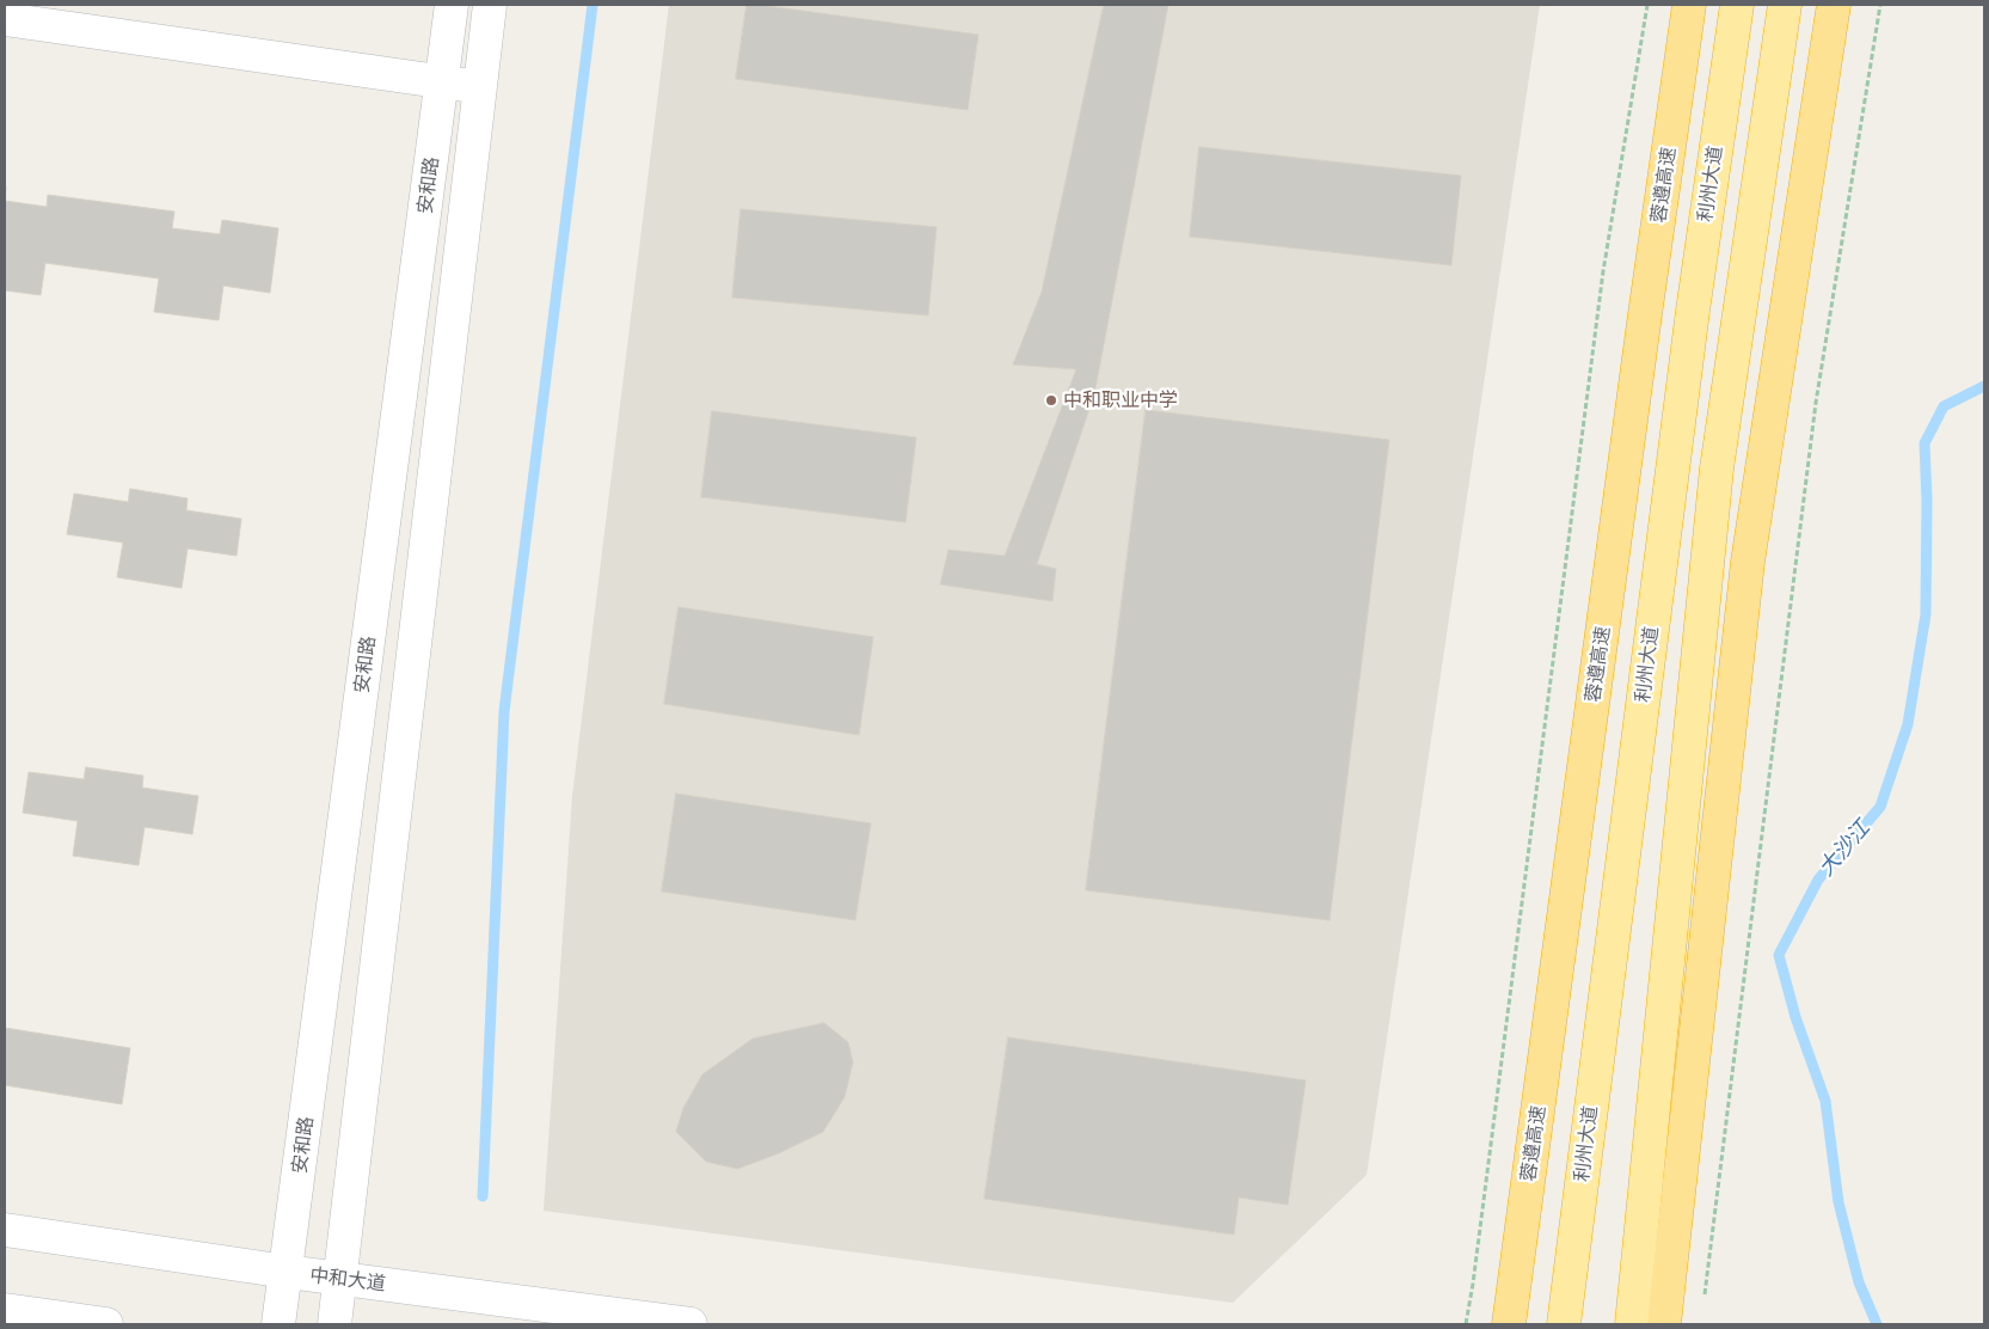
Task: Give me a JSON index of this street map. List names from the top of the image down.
{
  "streets": {
    "highway": ["利州大道", "蓉遵高速"],
    "street": ["安和路", "中和大道"]
  },
  "crossings": [
    ["安和路", "中和大道"]
  ],
  "water": ["大沙江"],
  "places": ["中和职业中学"]
}
